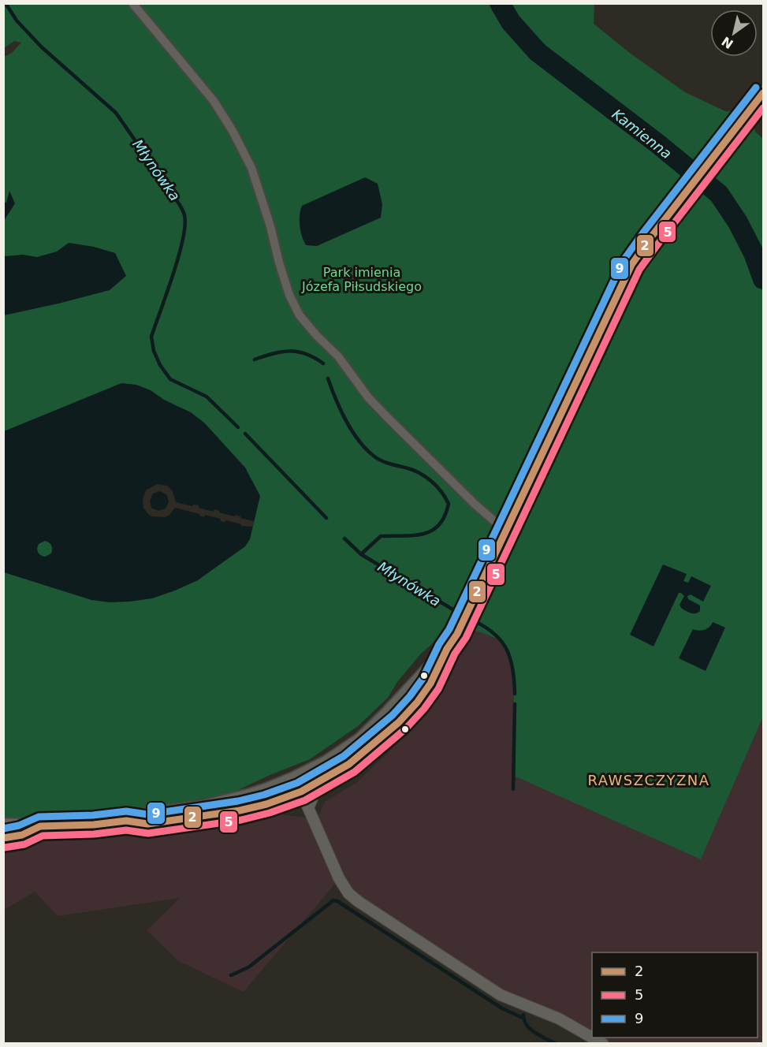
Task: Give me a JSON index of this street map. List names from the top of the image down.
{
  "districts": ["RAWSZCZYZNA"],
  "water": ["Kamienna", "Młynówka"],
  "parks": ["Park imienia Józefa Piłsudskiego"],
  "lines": ["transit line 9", "transit line 2", "transit line 5"],
  "legend": ["2", "5", "9"],
  "north": "bottom left"
}
